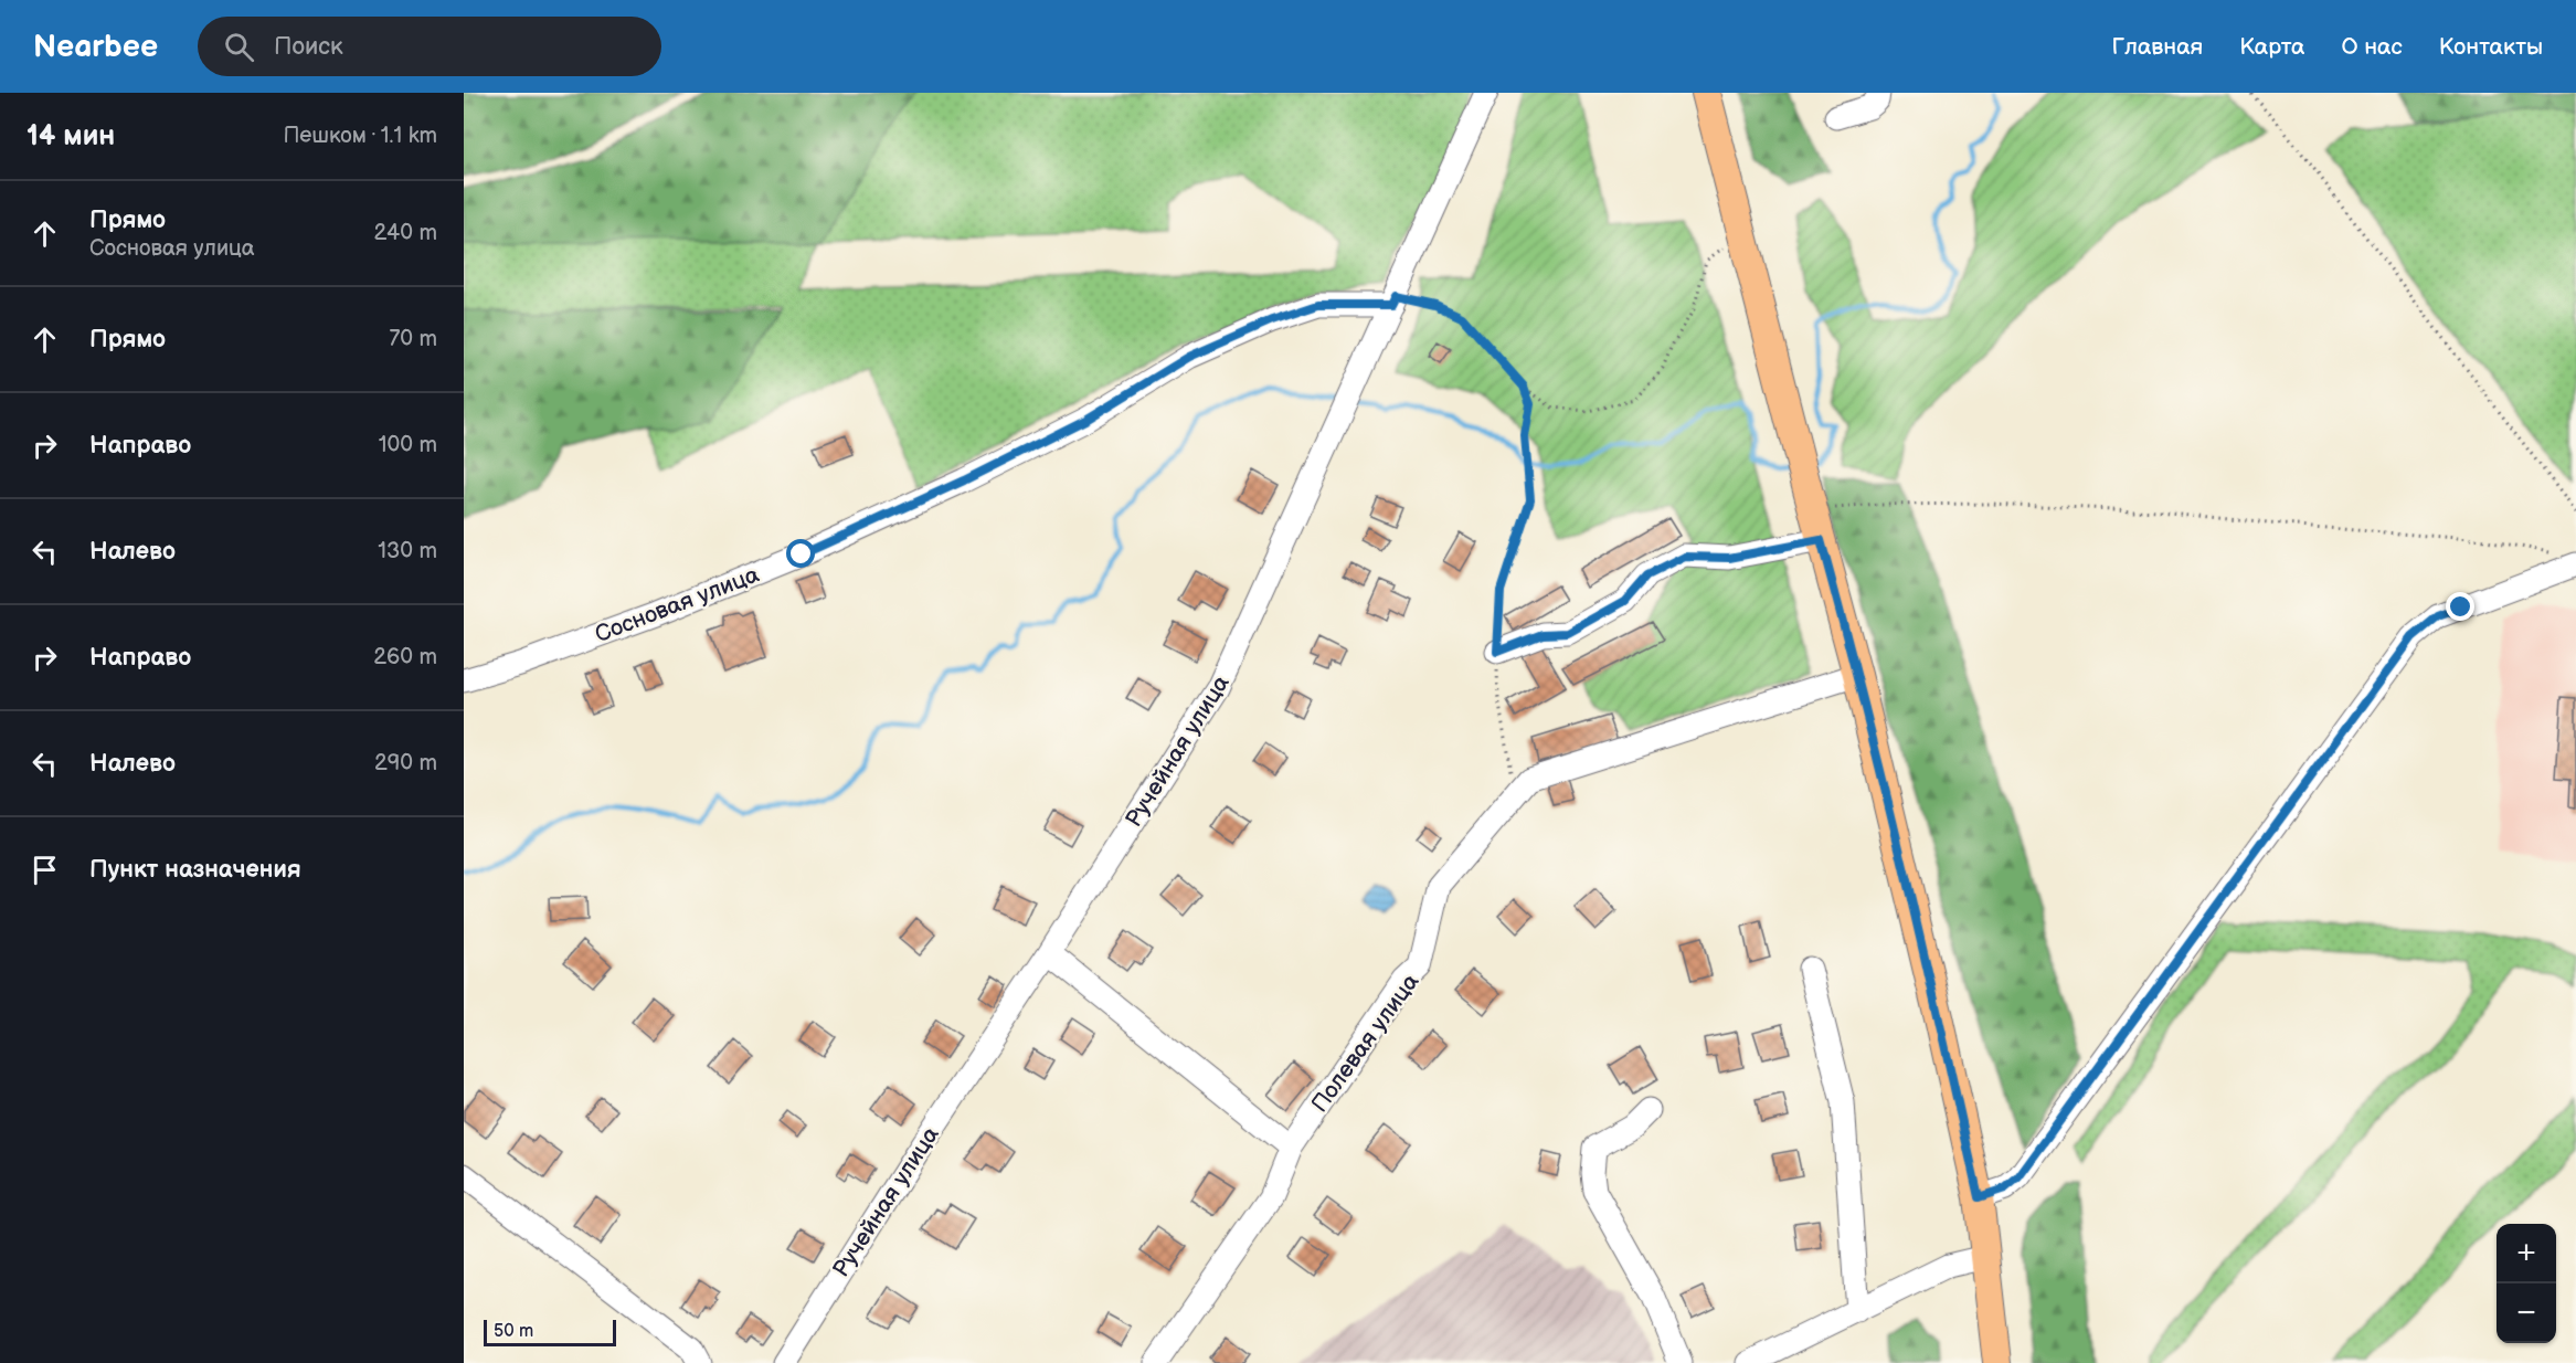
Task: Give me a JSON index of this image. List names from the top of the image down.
{
  "streets": {
    "street": ["Сосновая улица", "Ручейная улица", "Полевая улица"]
  },
  "crossings": [
    ["Сосновая улица", "Ручейная улица"]
  ],
  "scale_bar": "50 m",
  "page": {
    "header": "Nearbee",
    "search": "Поиск",
    "nav": [
      "Главная",
      "Карта",
      "О нас",
      "Контакты"
    ],
    "heading": ["14 мин", "Пешком · 1.1 km"],
    "list": [
      ["Прямо", "Сосновая улица", "240 m"],
      ["Прямо", "70 m"],
      ["Направо", "100 m"],
      ["Налево", "130 m"],
      ["Направо", "260 m"],
      ["Налево", "290 m"],
      "Пункт назначения"
    ],
    "map_buttons": ["+", "−"],
    "scale": "50 m"
  }
}
